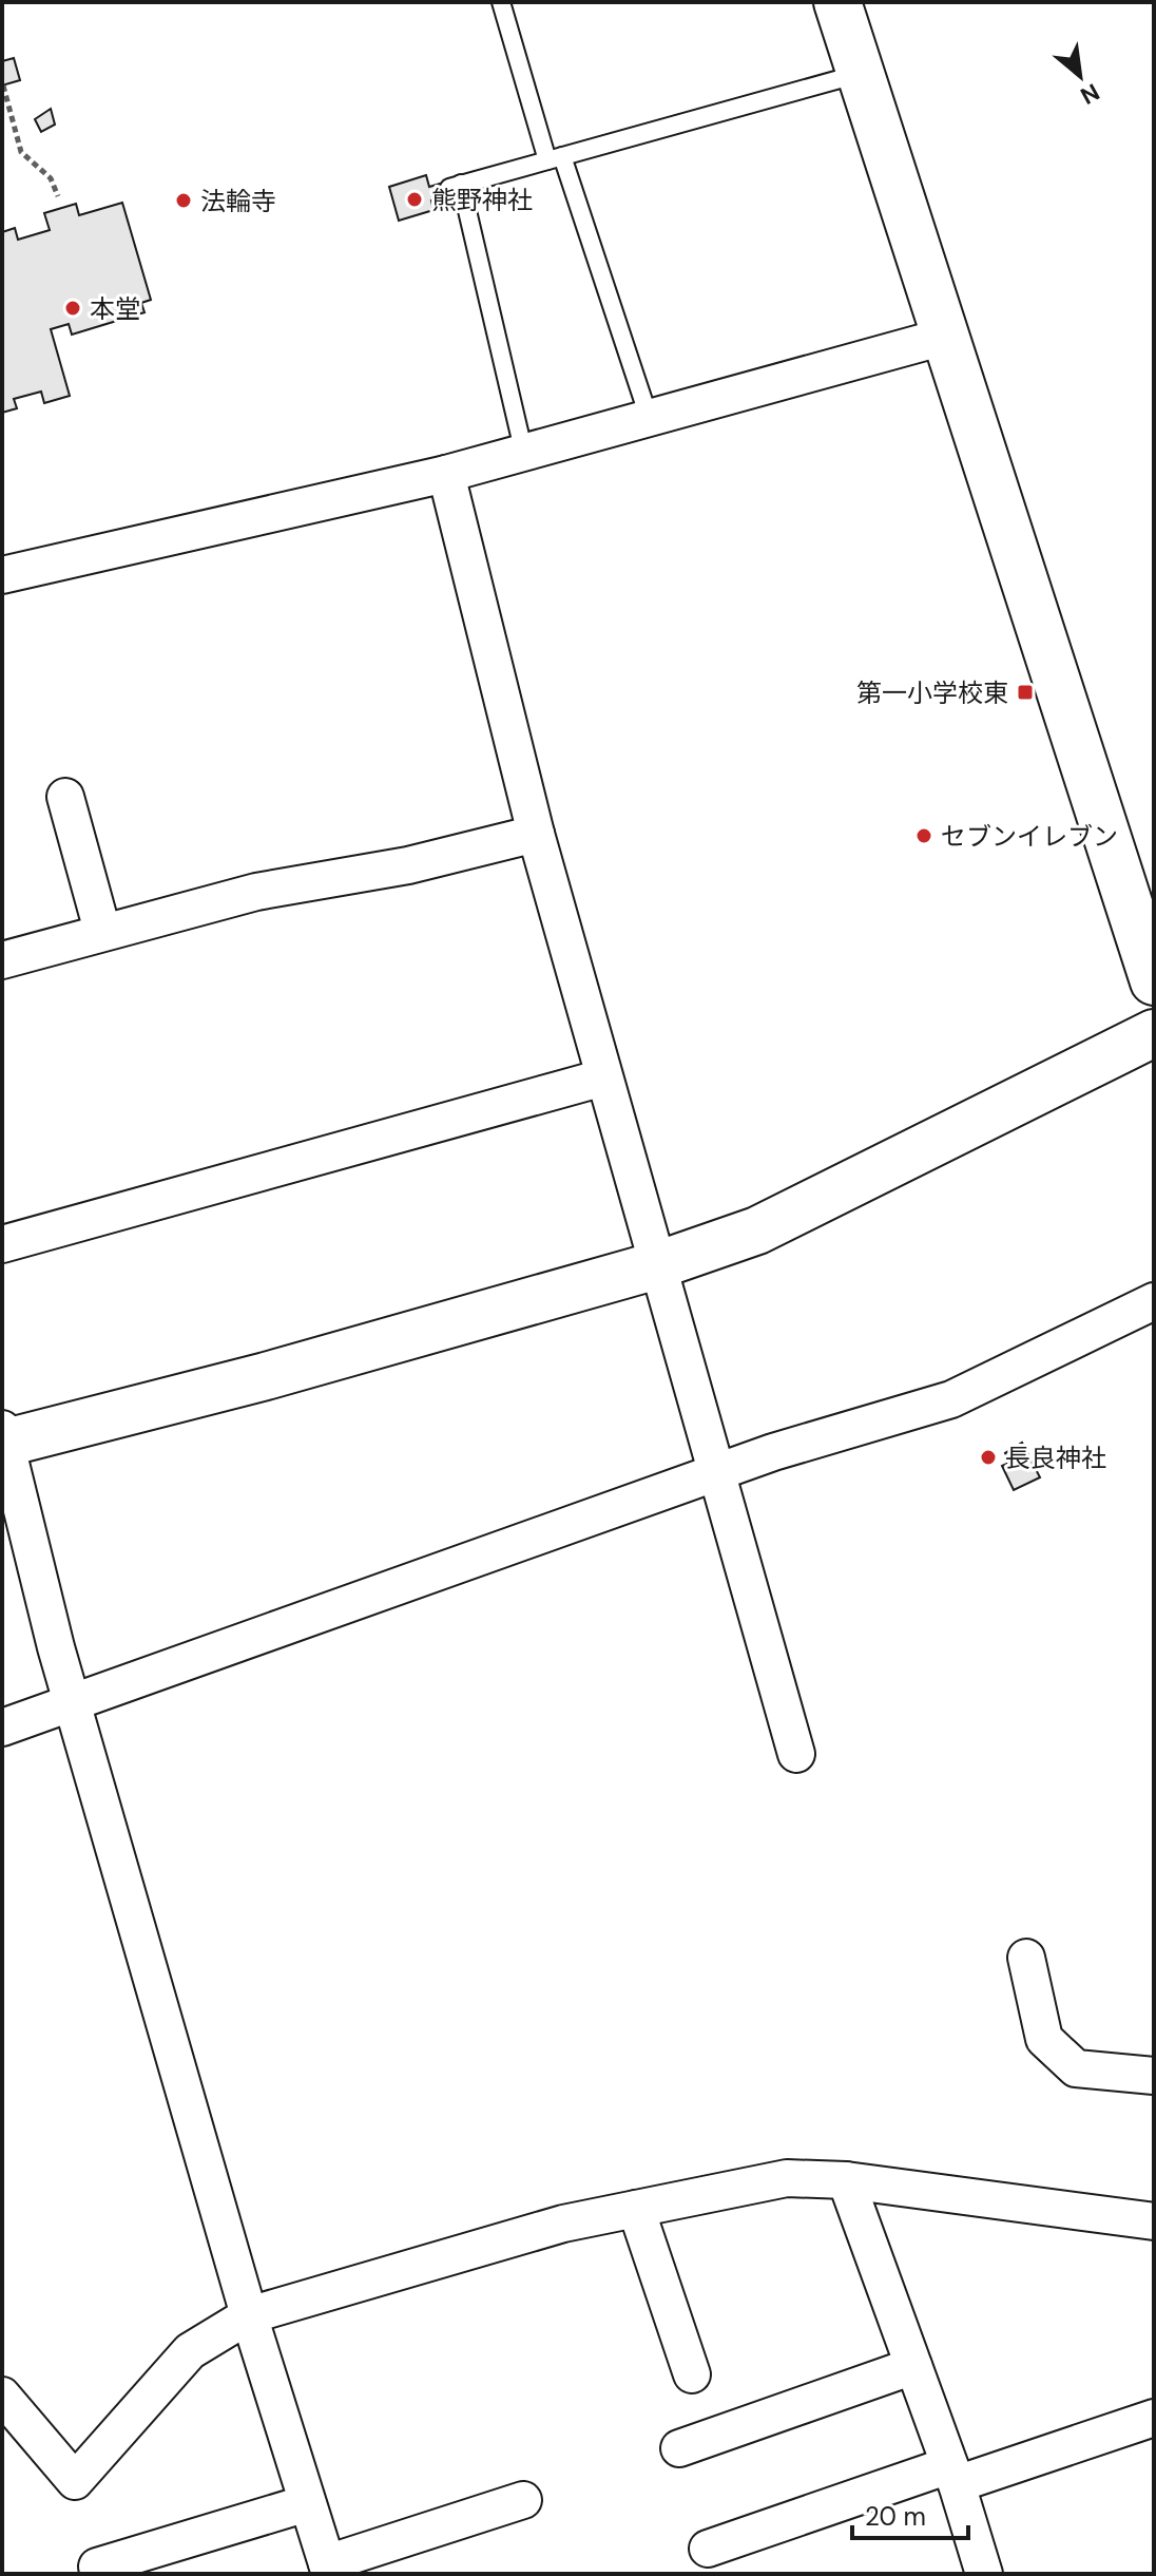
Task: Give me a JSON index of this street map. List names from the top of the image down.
{
  "places": {
    "other": [
      "熊野神社",
      "法輪寺",
      "本堂",
      "セブンイレブン",
      "長良神社"
    ],
    "transit": ["第一小学校東"]
  },
  "scale_bar": "20 m",
  "north": "bottom right"
}
